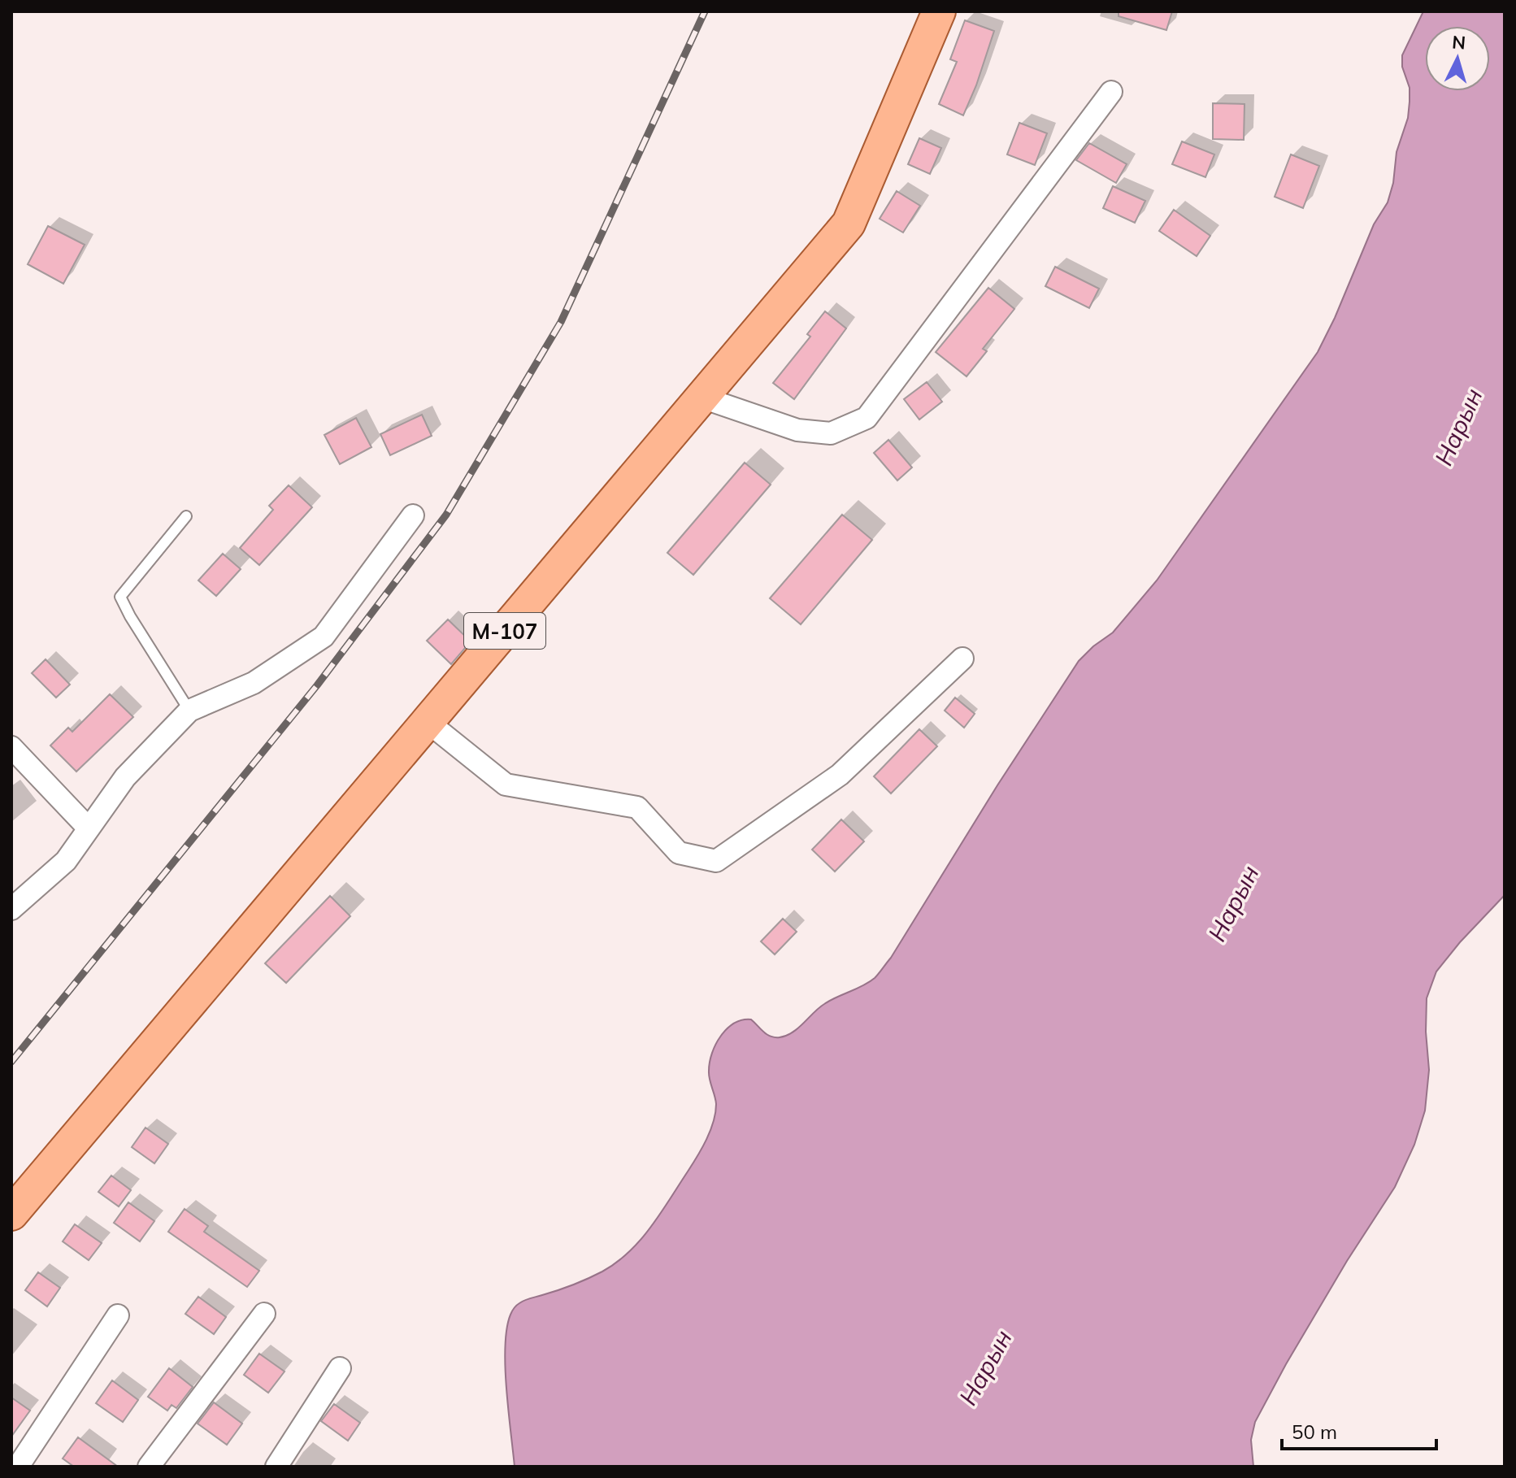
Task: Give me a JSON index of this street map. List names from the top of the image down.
{
  "streets": {
    "main road": ["М-107"]
  },
  "water": ["Нарын"],
  "scale_bar": "50 m",
  "north": "top"
}
